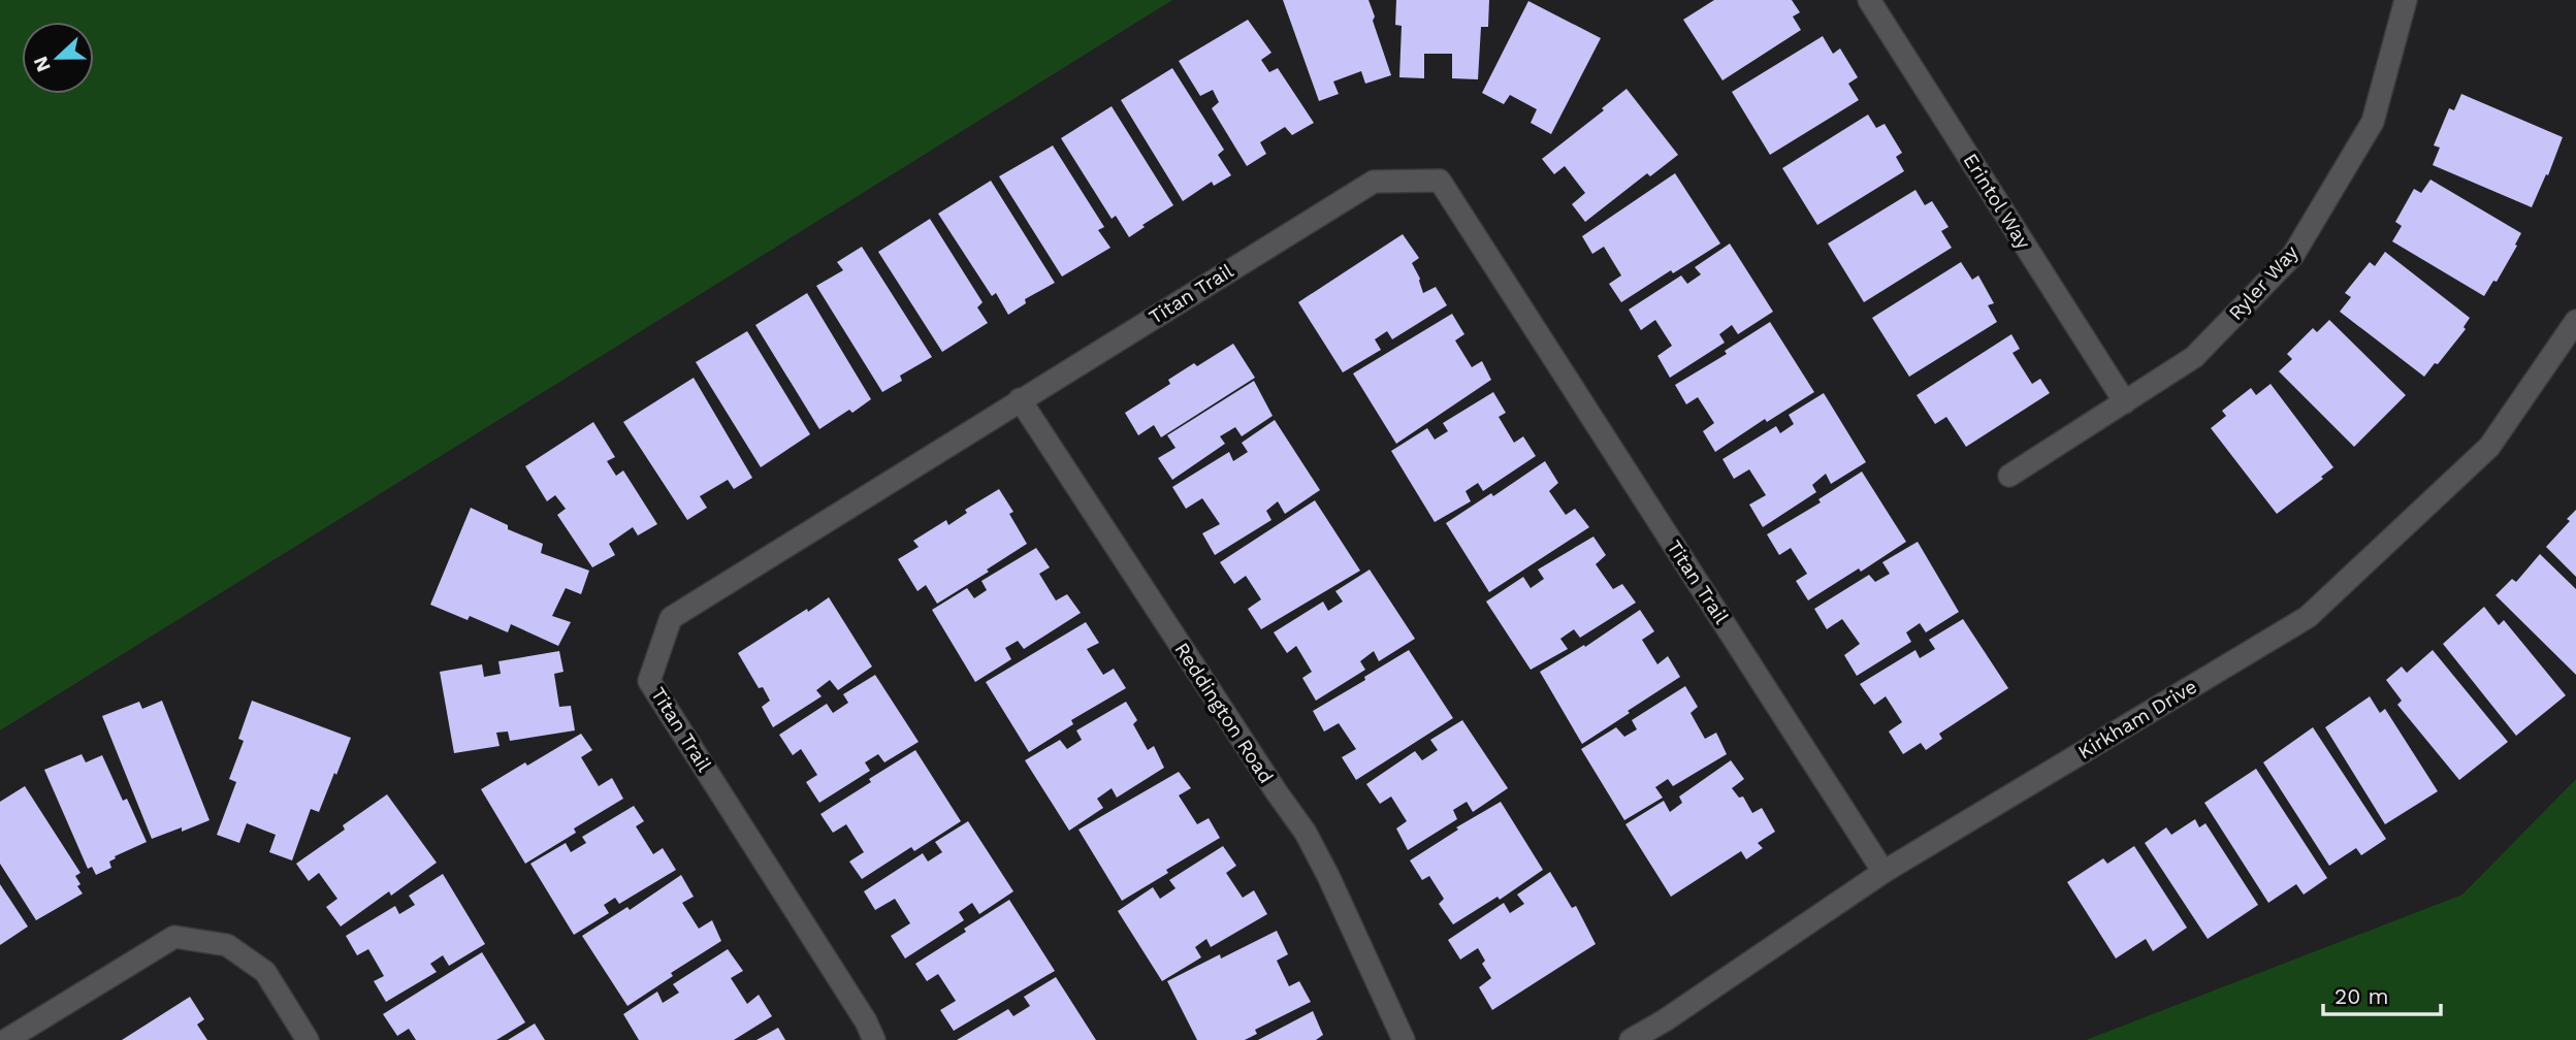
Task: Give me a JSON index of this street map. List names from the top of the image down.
{
  "streets": {
    "street": [
      "Erintol Way",
      "Ryler Way",
      "Titan Trail",
      "Reddington Road",
      "Kirkham Drive"
    ]
  },
  "crossings": [
    ["Erintol Way", "Ryler Way"],
    ["Titan Trail", "Reddington Road"],
    ["Titan Trail", "Kirkham Drive"]
  ],
  "scale_bar": "20 m",
  "north": "left"
}
